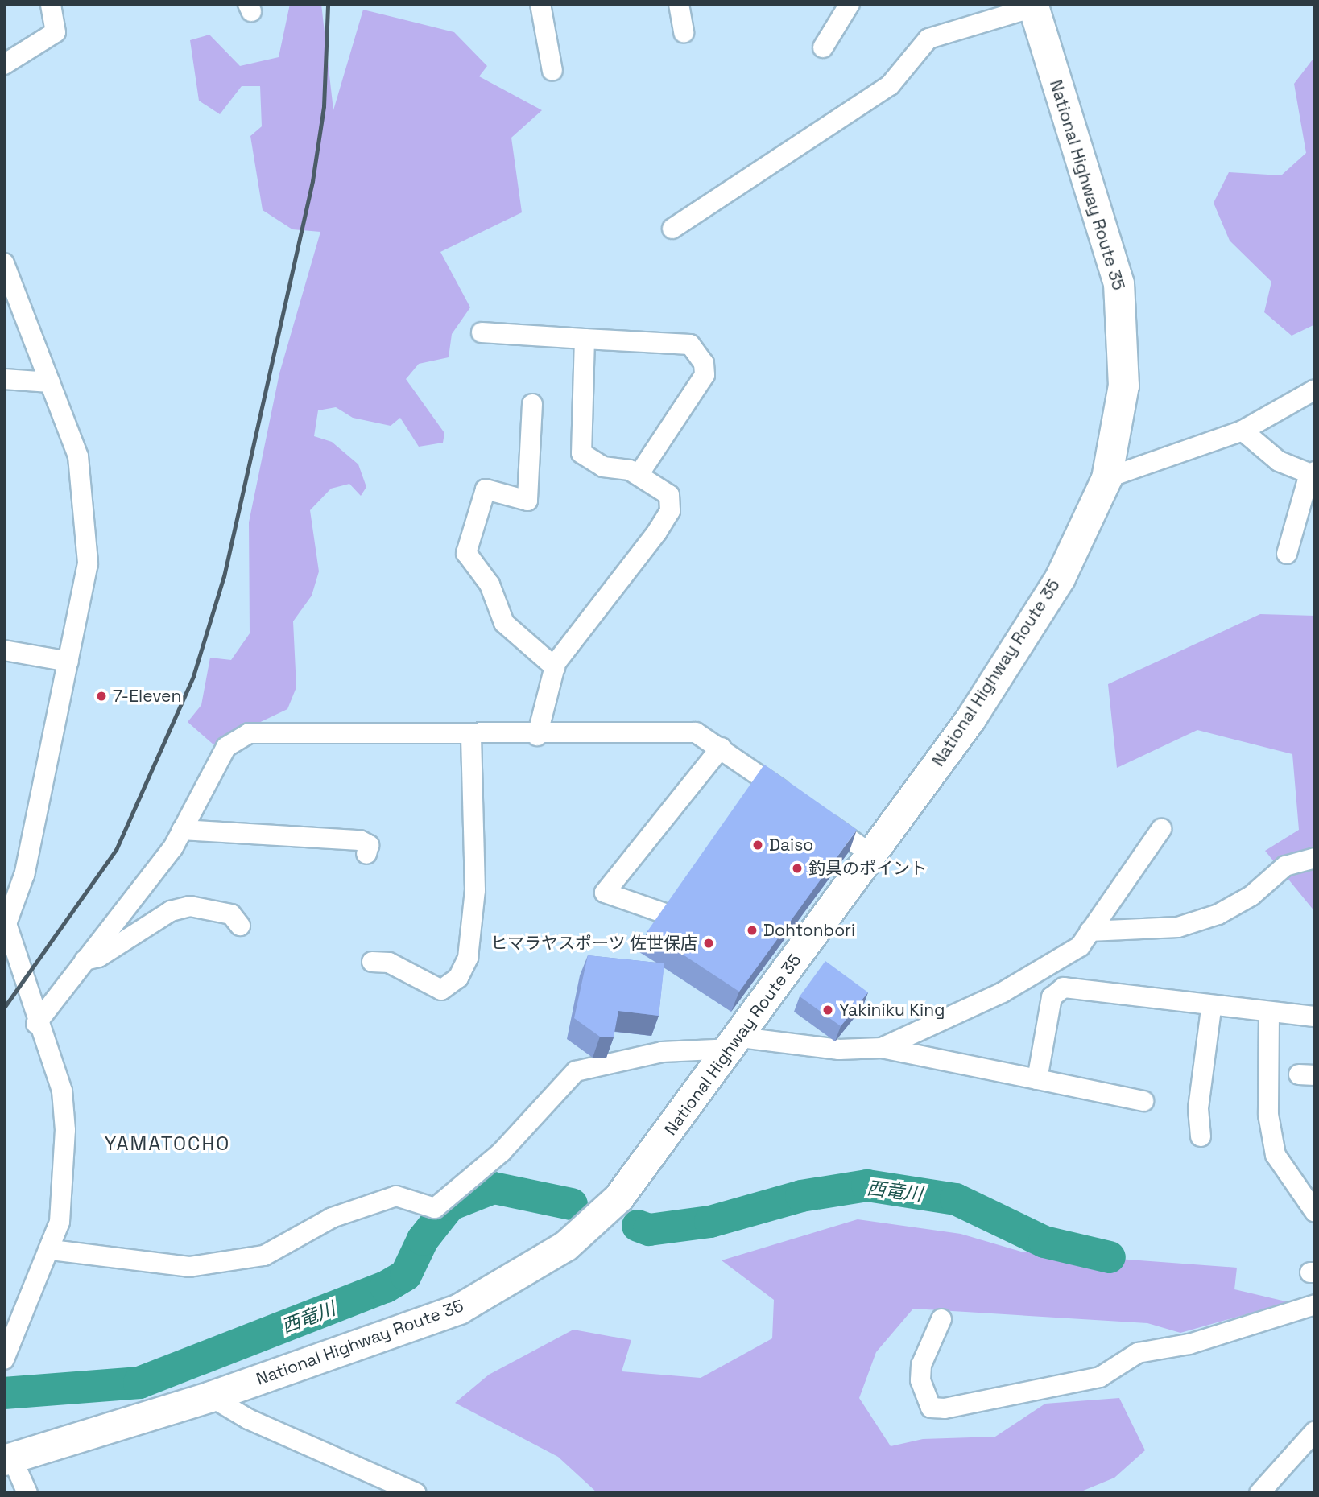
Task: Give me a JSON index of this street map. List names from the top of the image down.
{
  "streets": {
    "highway": ["National Highway Route 35"]
  },
  "districts": ["YAMATOCHO"],
  "water": ["西竜川"],
  "places": [
    "7-Eleven",
    "Daiso",
    "釣具のポイント",
    "Dohtonbori",
    "ヒマラヤスポーツ 佐世保店",
    "Yakiniku King"
  ]
}
